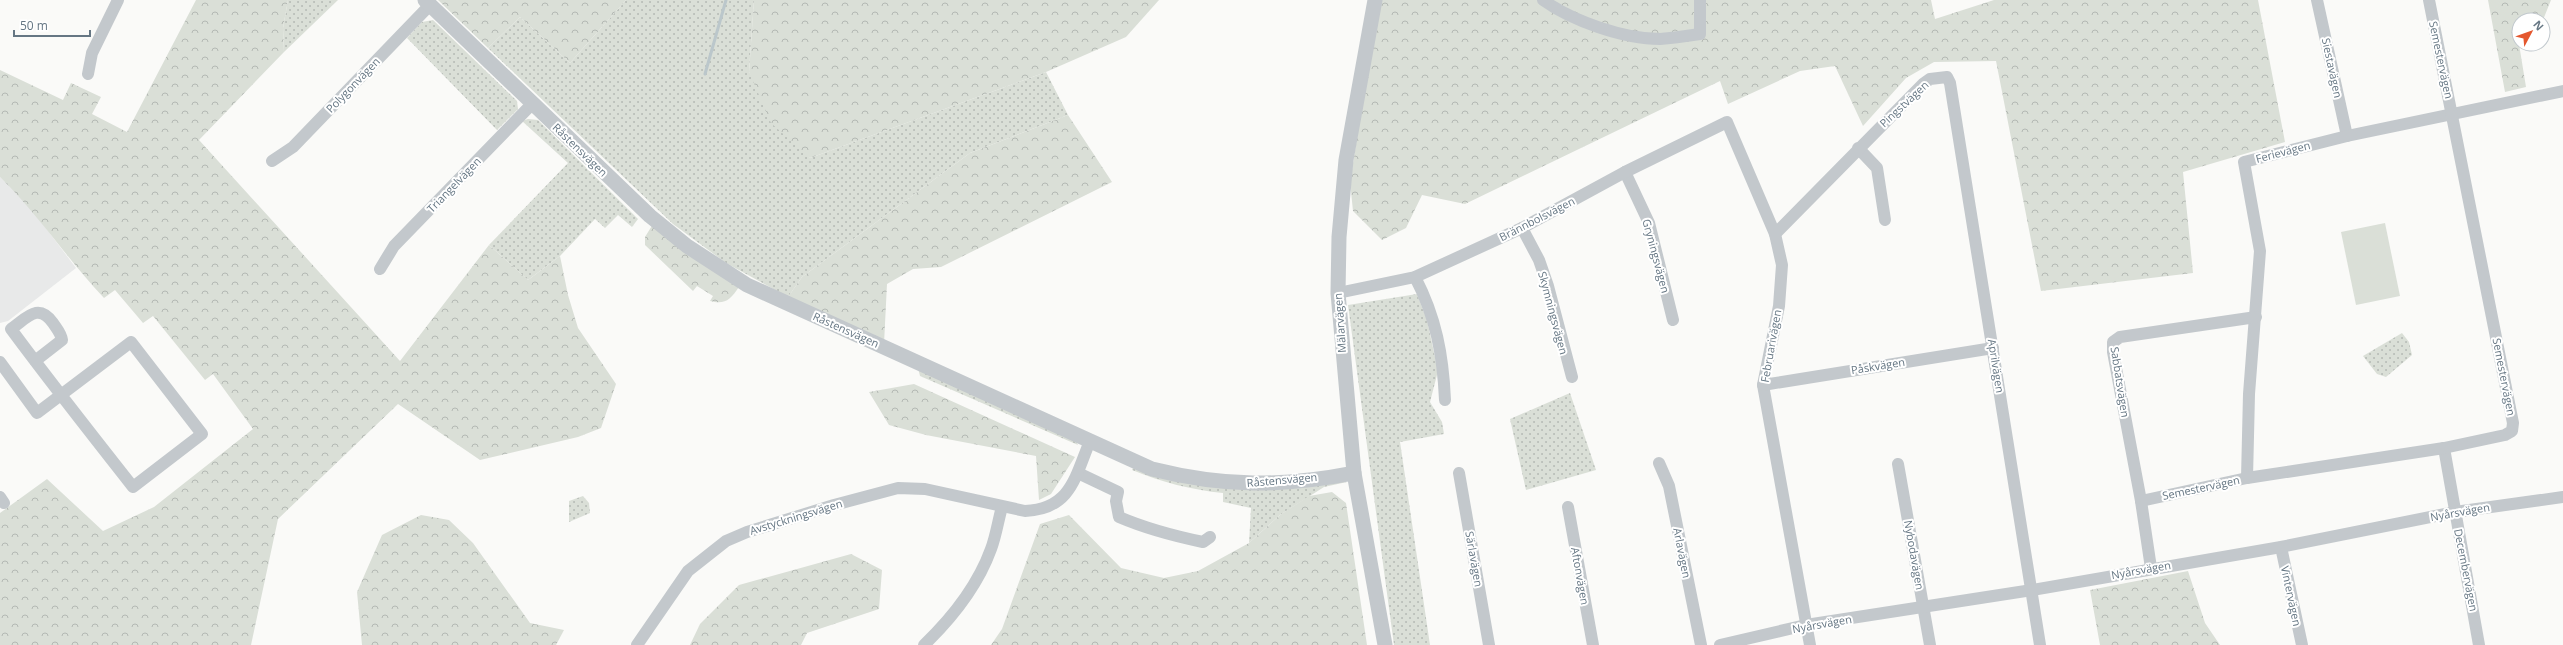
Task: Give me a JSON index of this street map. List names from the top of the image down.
{
  "streets": {
    "street": [
      "Semestervägen",
      "Siestavägen",
      "Polygonvägen",
      "Pingstvägen",
      "Råstensvägen",
      "Ferievägen",
      "Triangelvägen",
      "Brännbolsvägen",
      "Gryningsvägen",
      "Skymningsvägen",
      "Mälarvägen",
      "Februarivägen",
      "Påskvägen",
      "Aprilvägen",
      "Sabbatsvägen",
      "Nyårsvägen",
      "Avstyckningsvägen",
      "Arlavägen",
      "Nybodavägen",
      "Särlavägen",
      "Decembervägen",
      "Aftonvägen",
      "Vintervägen"
    ]
  },
  "crossings": [
    ["Semestervägen", "Ferievägen"],
    ["Semestervägen", "Sabbatsvägen"],
    ["Semestervägen", "Decembervägen"],
    ["Siestavägen", "Ferievägen"],
    ["Polygonvägen", "Råstensvägen"],
    ["Pingstvägen", "Februarivägen"],
    ["Pingstvägen", "Aprilvägen"],
    ["Råstensvägen", "Triangelvägen"],
    ["Råstensvägen", "Mälarvägen"],
    ["Råstensvägen", "Avstyckningsvägen"],
    ["Ferievägen", "Sabbatsvägen"],
    ["Brännbolsvägen", "Gryningsvägen"],
    ["Brännbolsvägen", "Skymningsvägen"],
    ["Brännbolsvägen", "Mälarvägen"],
    ["Brännbolsvägen", "Februarivägen"],
    ["Februarivägen", "Påskvägen"],
    ["Februarivägen", "Nyårsvägen"],
    ["Påskvägen", "Aprilvägen"],
    ["Aprilvägen", "Nyårsvägen"],
    ["Sabbatsvägen", "Nyårsvägen"],
    ["Nyårsvägen", "Nybodavägen"],
    ["Nyårsvägen", "Decembervägen"],
    ["Nyårsvägen", "Vintervägen"]
  ],
  "scale_bar": "50 m",
  "north": "top right"
}
